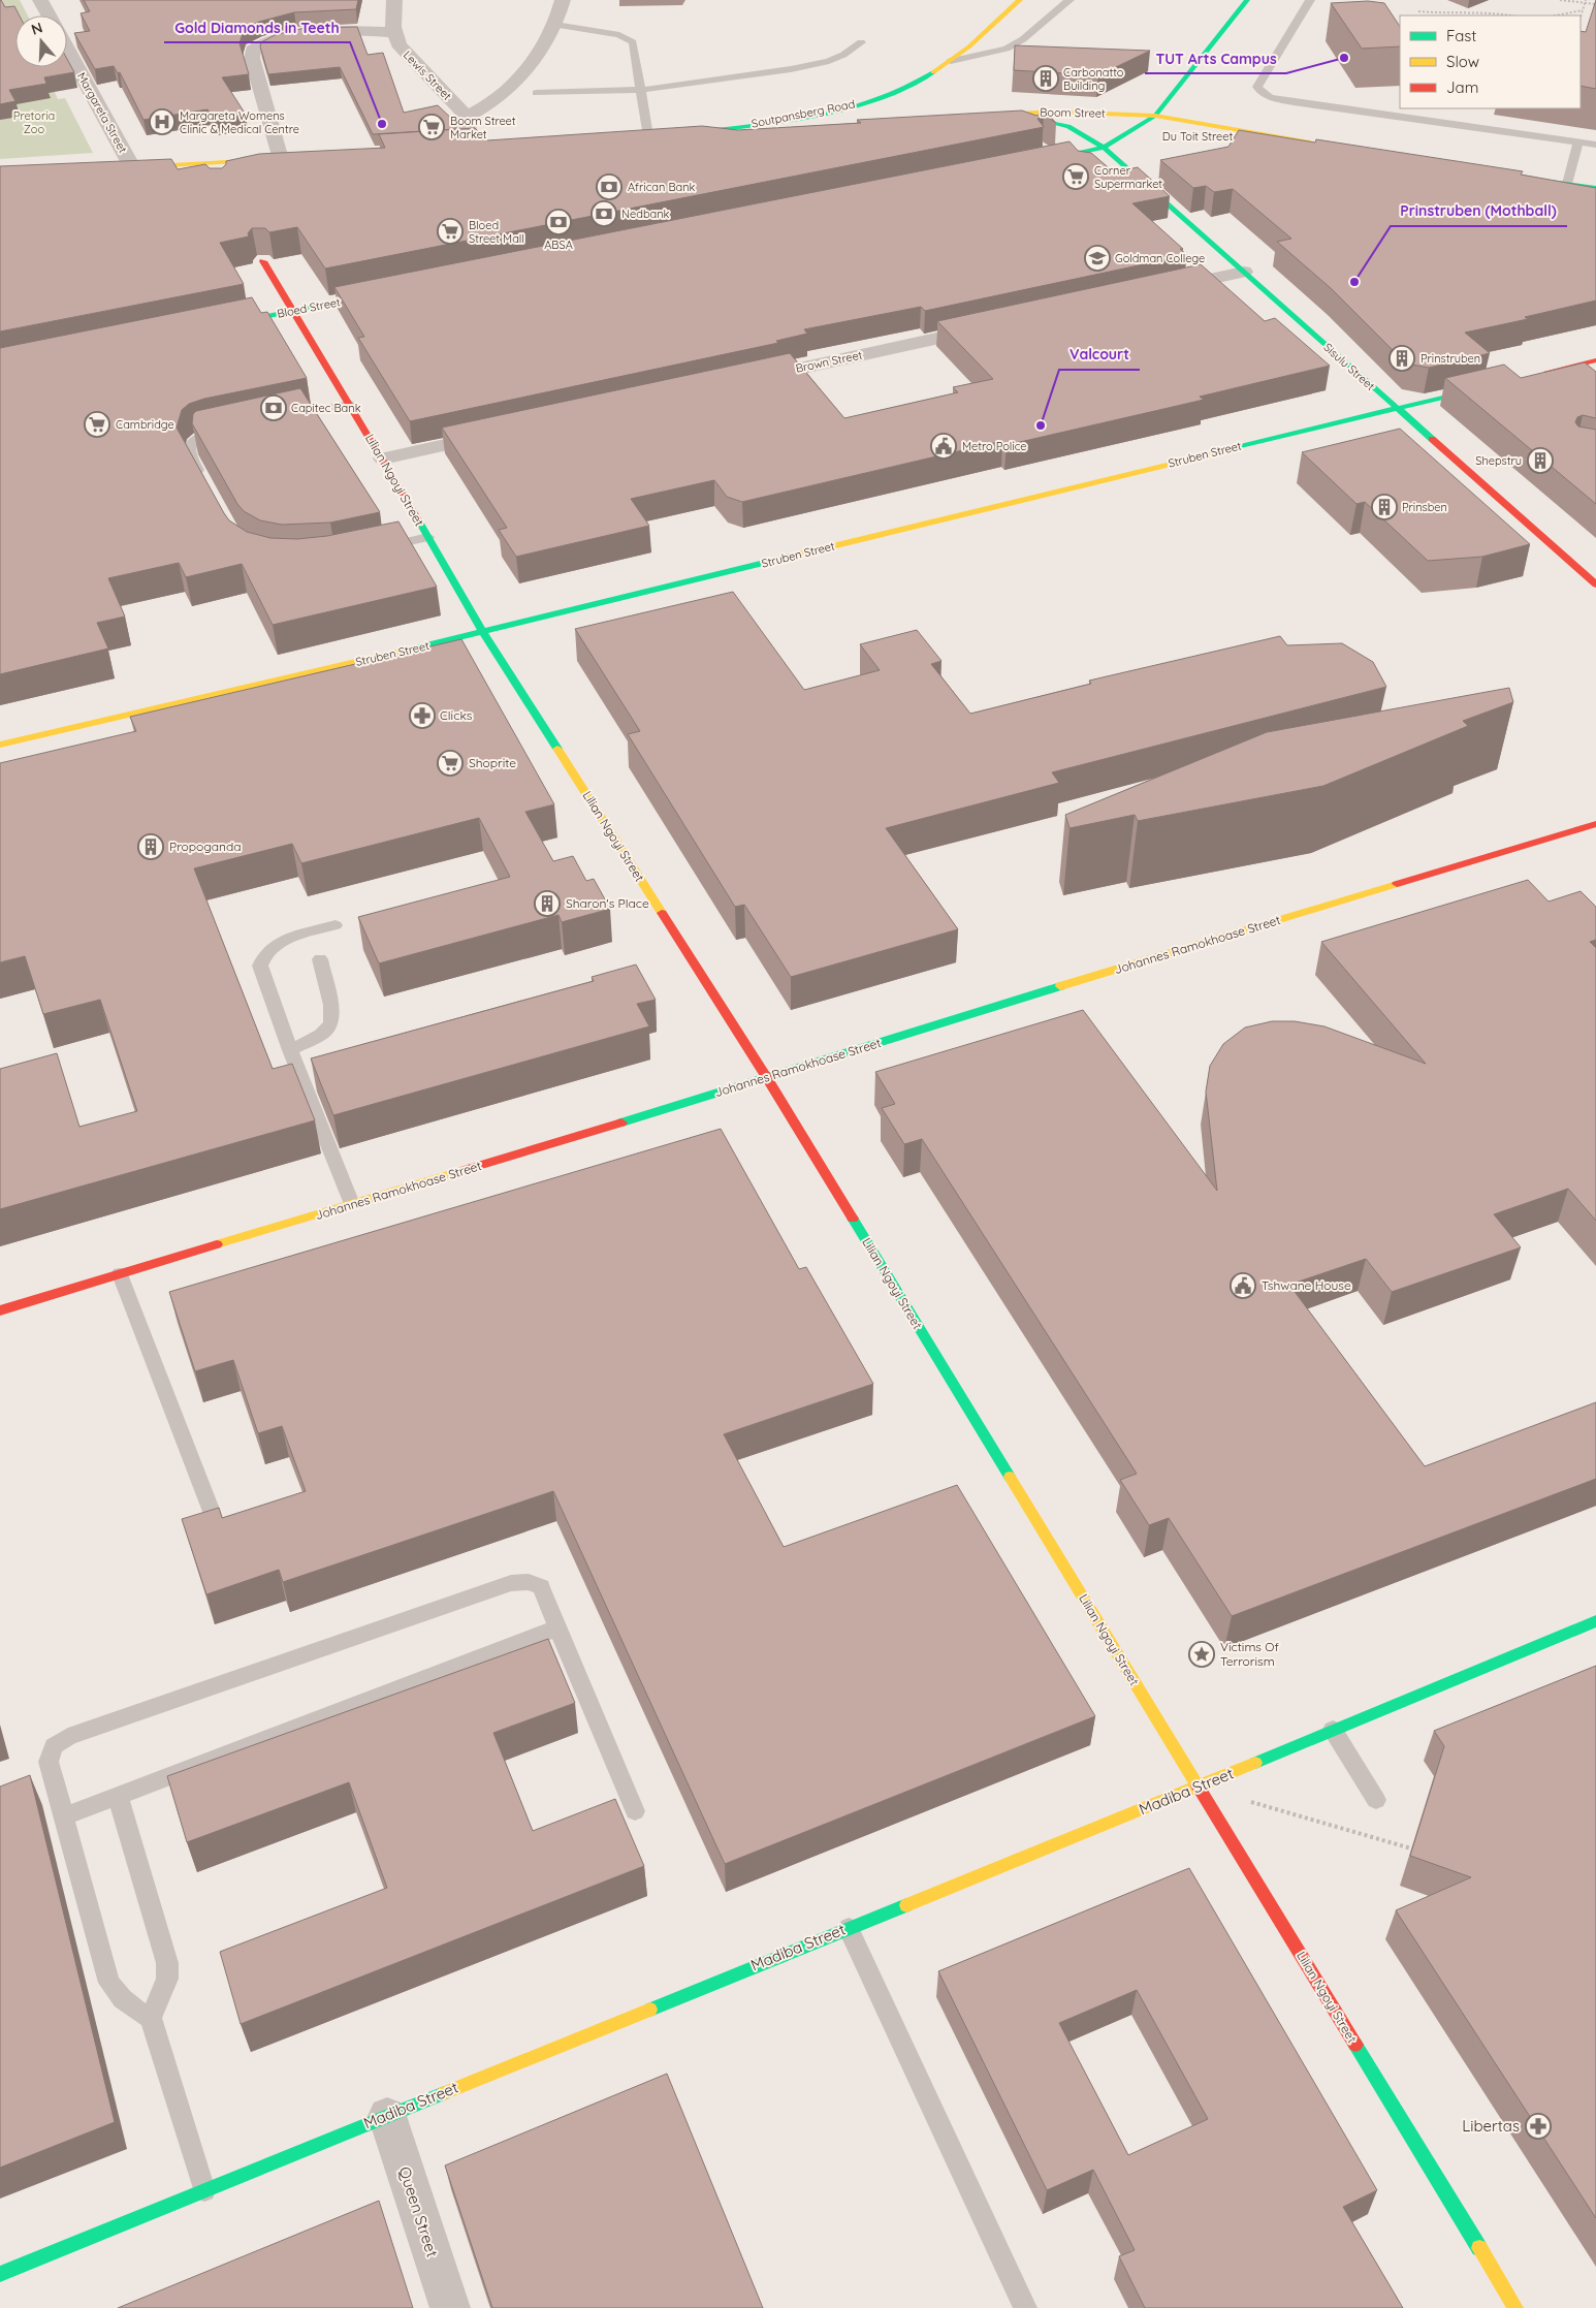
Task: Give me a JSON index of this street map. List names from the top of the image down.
{
  "streets": {
    "main road": [
      "Boom Street",
      "Soutpansberg Road",
      "Du Toit Street",
      "Bloed Street",
      "Sisulu Street",
      "Struben Street",
      "Lilian Ngoyi Street",
      "Johannes Ramokhoase Street",
      "Madiba Street"
    ],
    "street": [
      "Lewis Street",
      "Margareta Street",
      "Brown Street",
      "Queen Street"
    ]
  },
  "crossings": [
    ["Boom Street", "Du Toit Street"],
    ["Boom Street", "Sisulu Street"],
    ["Bloed Street", "Lilian Ngoyi Street"],
    ["Sisulu Street", "Struben Street"],
    ["Struben Street", "Lilian Ngoyi Street"],
    ["Lilian Ngoyi Street", "Johannes Ramokhoase Street"],
    ["Lilian Ngoyi Street", "Madiba Street"],
    ["Madiba Street", "Queen Street"]
  ],
  "parks": ["Pretoria Zoo"],
  "places": {
    "other": [
      "TUT Arts Campus",
      "Gold Diamonds in Teeth",
      "Prinstruben (Mothball)",
      "Valcourt"
    ],
    "building": [
      "Carbonatto Building",
      "Prinstruben",
      "Shepstru",
      "Prinsben",
      "Propoganda",
      "Sharon's Place"
    ],
    "hospital": ["Margareta Womens Clinic & Medical Centre"],
    "supermarket": [
      "Boom Street Market",
      "Corner Supermarket",
      "Bloed Street Mall",
      "Cambridge",
      "Shoprite"
    ],
    "bank": [
      "African Bank",
      "Nedbank",
      "ABSA",
      "Capitec Bank"
    ],
    "school or university": ["Goldman College"],
    "public building": ["Metro Police", "Tshwane House"],
    "pharmacy": ["Clicks", "Libertas"],
    "place": ["Victims Of Terrorism"]
  },
  "legend": ["Fast", "Slow", "Jam"],
  "north": "top"
}
